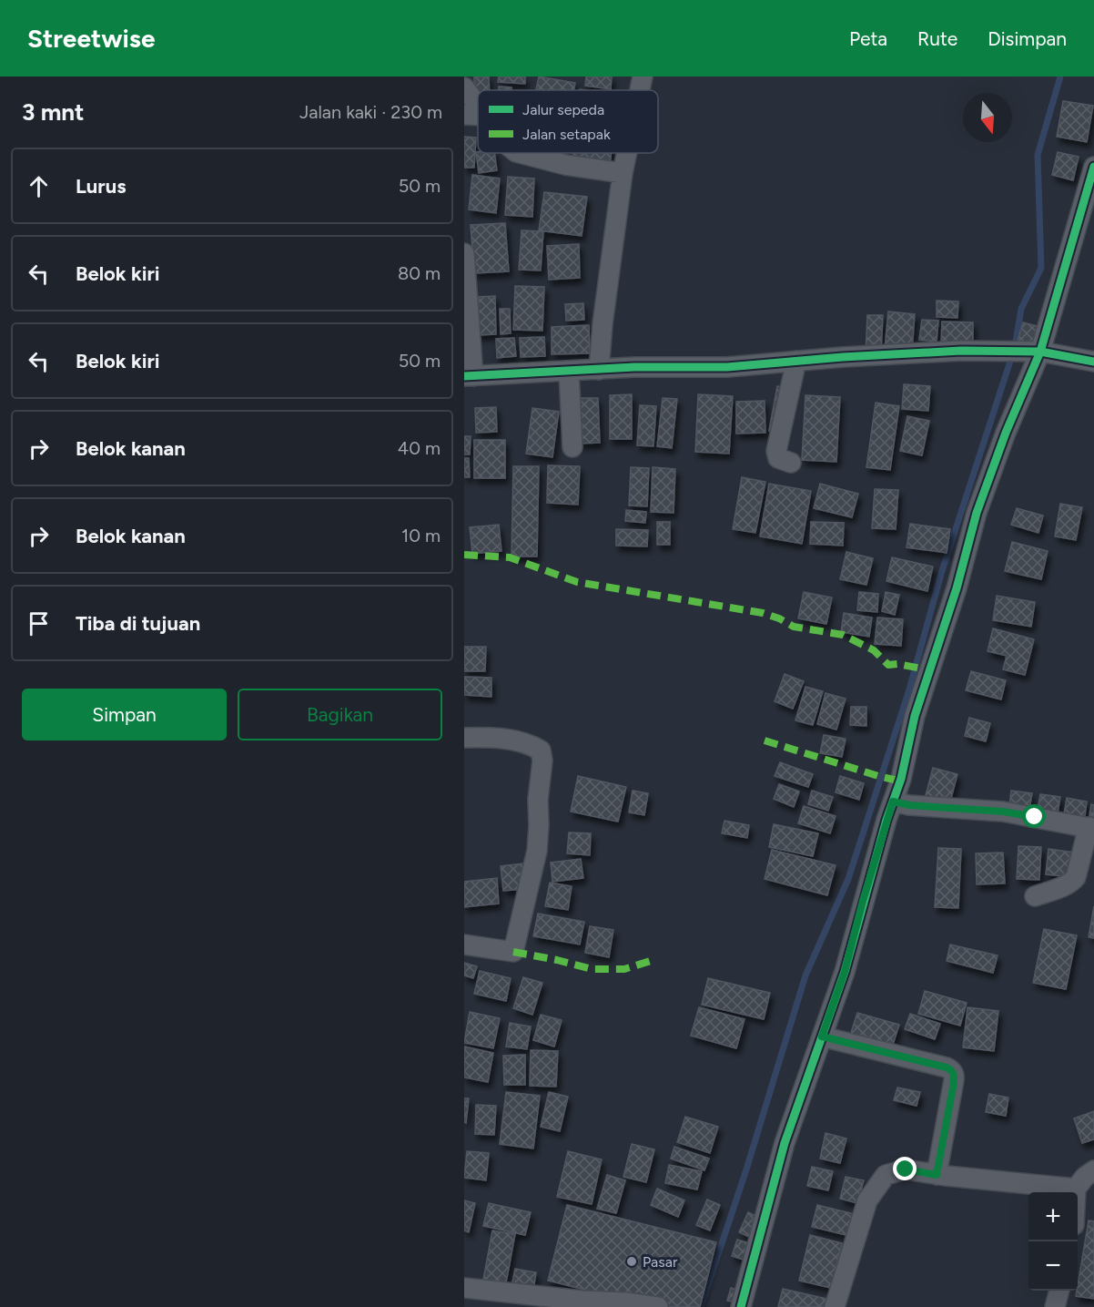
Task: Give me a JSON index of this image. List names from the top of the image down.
{
  "places": ["Pasar"],
  "legend": ["Jalur sepeda", "Jalan setapak"],
  "north": "bottom",
  "page": {
    "header": "Streetwise",
    "nav": ["Peta", "Rute", "Disimpan"],
    "heading": ["3 mnt", "Jalan kaki · 230 m"],
    "list": [
      ["Lurus", "50 m"],
      ["Belok kiri", "80 m"],
      ["Belok kiri", "50 m"],
      ["Belok kanan", "40 m"],
      ["Belok kanan", "10 m"],
      "Tiba di tujuan"
    ],
    "buttons": ["Simpan", "Bagikan"],
    "map_buttons": ["+", "−"]
  }
}
